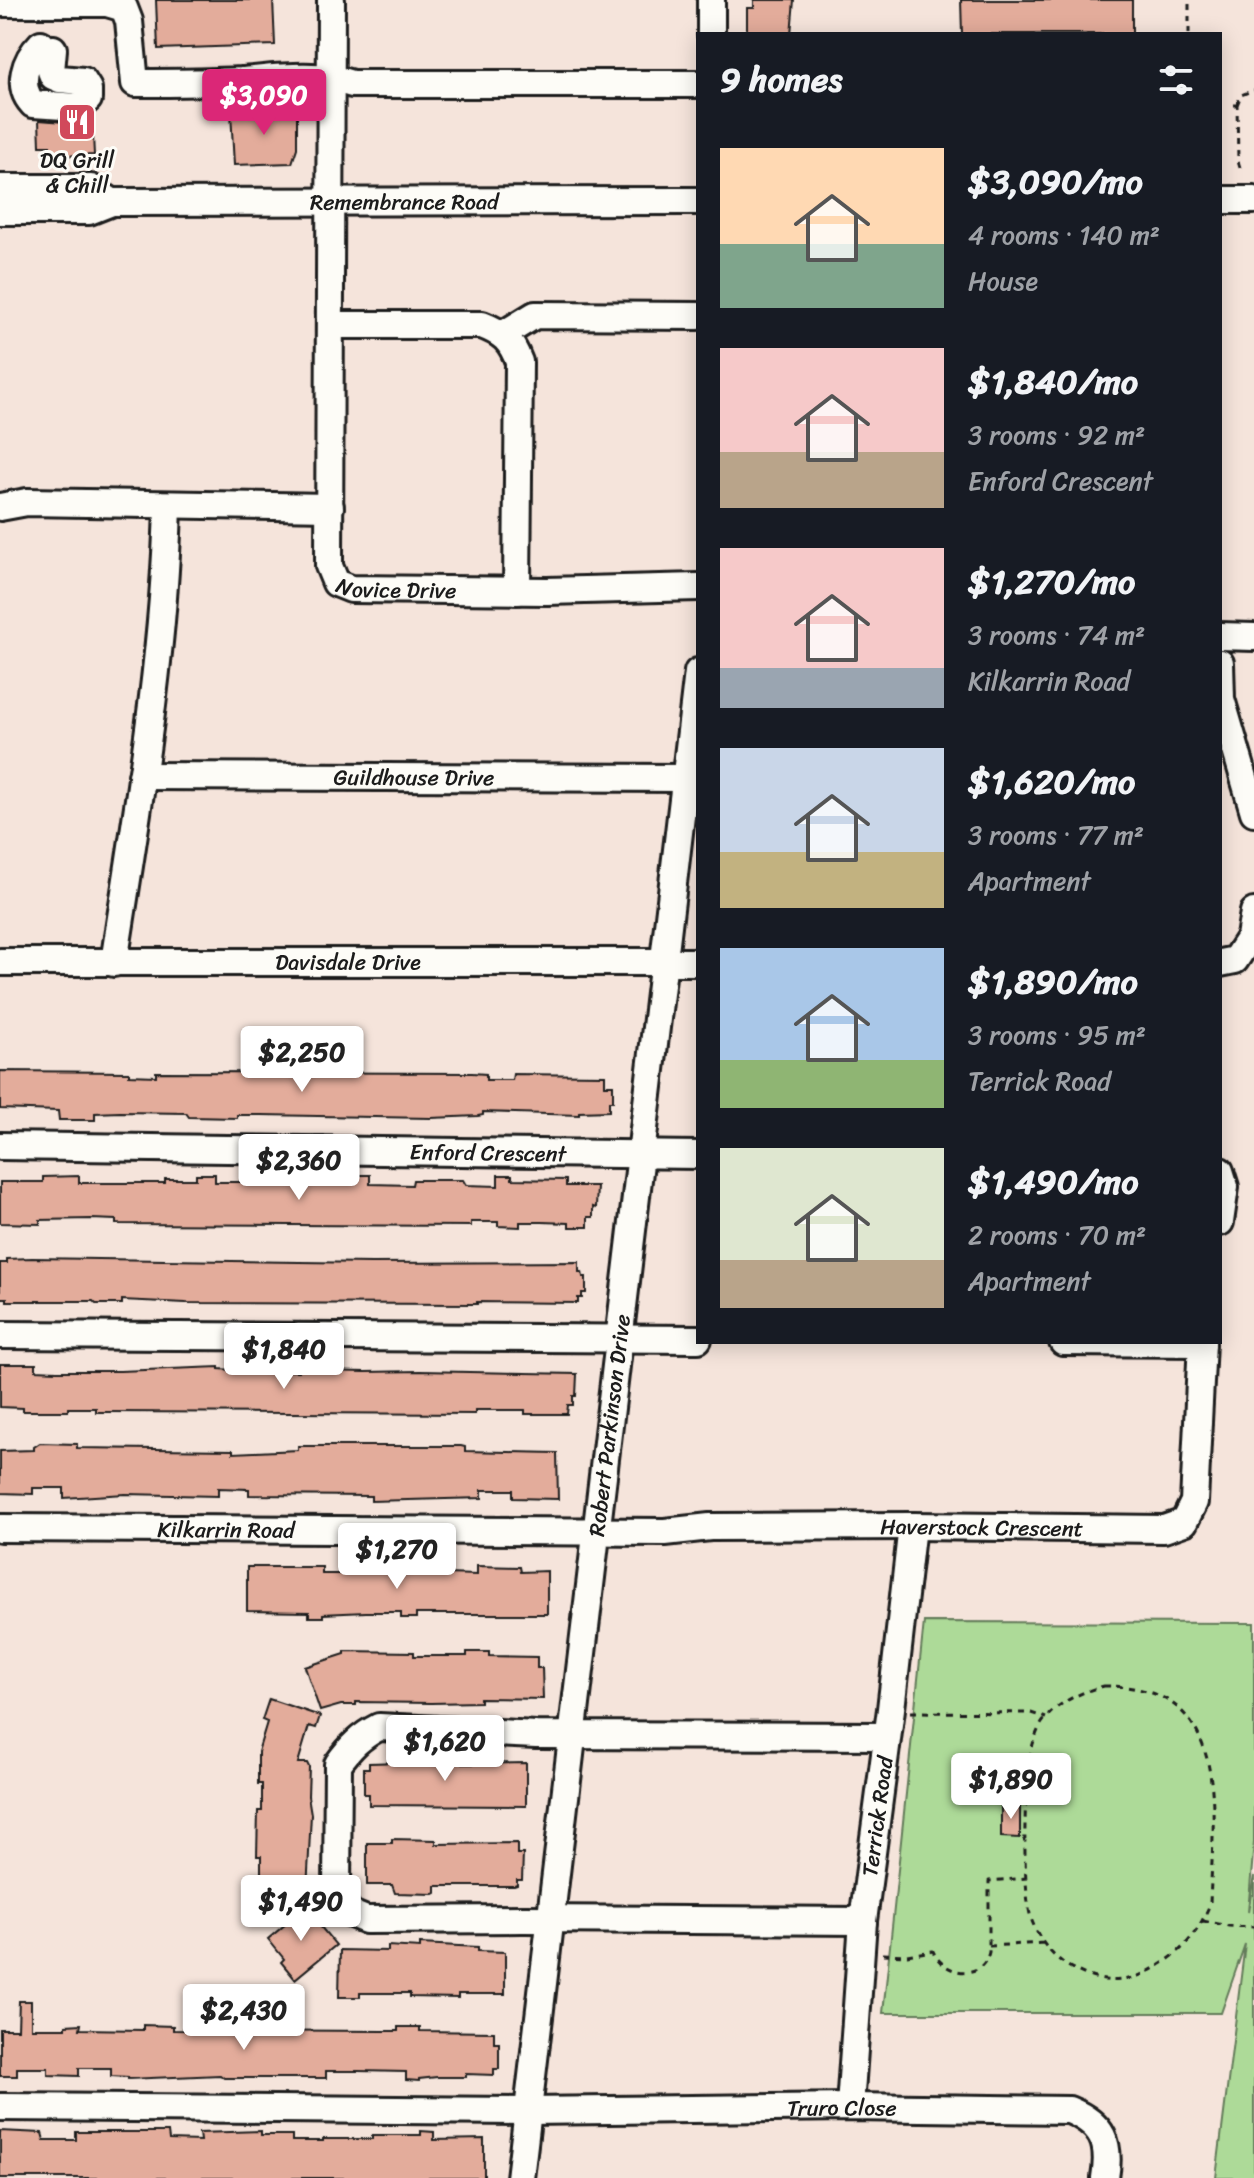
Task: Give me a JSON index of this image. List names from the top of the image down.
{
  "streets": {
    "street": [
      "Remembrance Road",
      "Novice Drive",
      "Guildhouse Drive",
      "Davisdale Drive",
      "Enford Crescent",
      "Robert Parkinson Drive",
      "Haverstock Crescent",
      "Kilkarrin Road",
      "Terrick Road",
      "Truro Close"
    ]
  },
  "crossings": [
    ["Remembrance Road", "Novice Drive"],
    ["Guildhouse Drive", "Robert Parkinson Drive"],
    ["Davisdale Drive", "Robert Parkinson Drive"],
    ["Enford Crescent", "Robert Parkinson Drive"],
    ["Robert Parkinson Drive", "Haverstock Crescent"],
    ["Robert Parkinson Drive", "Kilkarrin Road"],
    ["Robert Parkinson Drive", "Truro Close"],
    ["Haverstock Crescent", "Kilkarrin Road"],
    ["Haverstock Crescent", "Terrick Road"],
    ["Terrick Road", "Truro Close"]
  ],
  "places": {
    "restaurant": ["DQ Grill & Chill"]
  },
  "page": {
    "heading": "9 homes",
    "price": [
      "$3,090",
      "$2,250",
      "$2,360",
      "$1,840",
      "$1,270",
      "$1,620",
      "$1,890",
      "$1,490",
      "$2,430"
    ],
    "list": [
      {
        "name": "$3,090/mo",
        "note": "4 rooms · 140 m² · House"
      },
      {
        "name": "$1,840/mo",
        "note": "3 rooms · 92 m² · Enford Crescent"
      },
      {
        "name": "$1,270/mo",
        "note": "3 rooms · 74 m² · Kilkarrin Road"
      },
      {
        "name": "$1,620/mo",
        "note": "3 rooms · 77 m² · Apartment"
      },
      {
        "name": "$1,890/mo",
        "note": "3 rooms · 95 m² · Terrick Road"
      },
      {
        "name": "$1,490/mo",
        "note": "2 rooms · 70 m² · Apartment"
      }
    ]
  }
}
